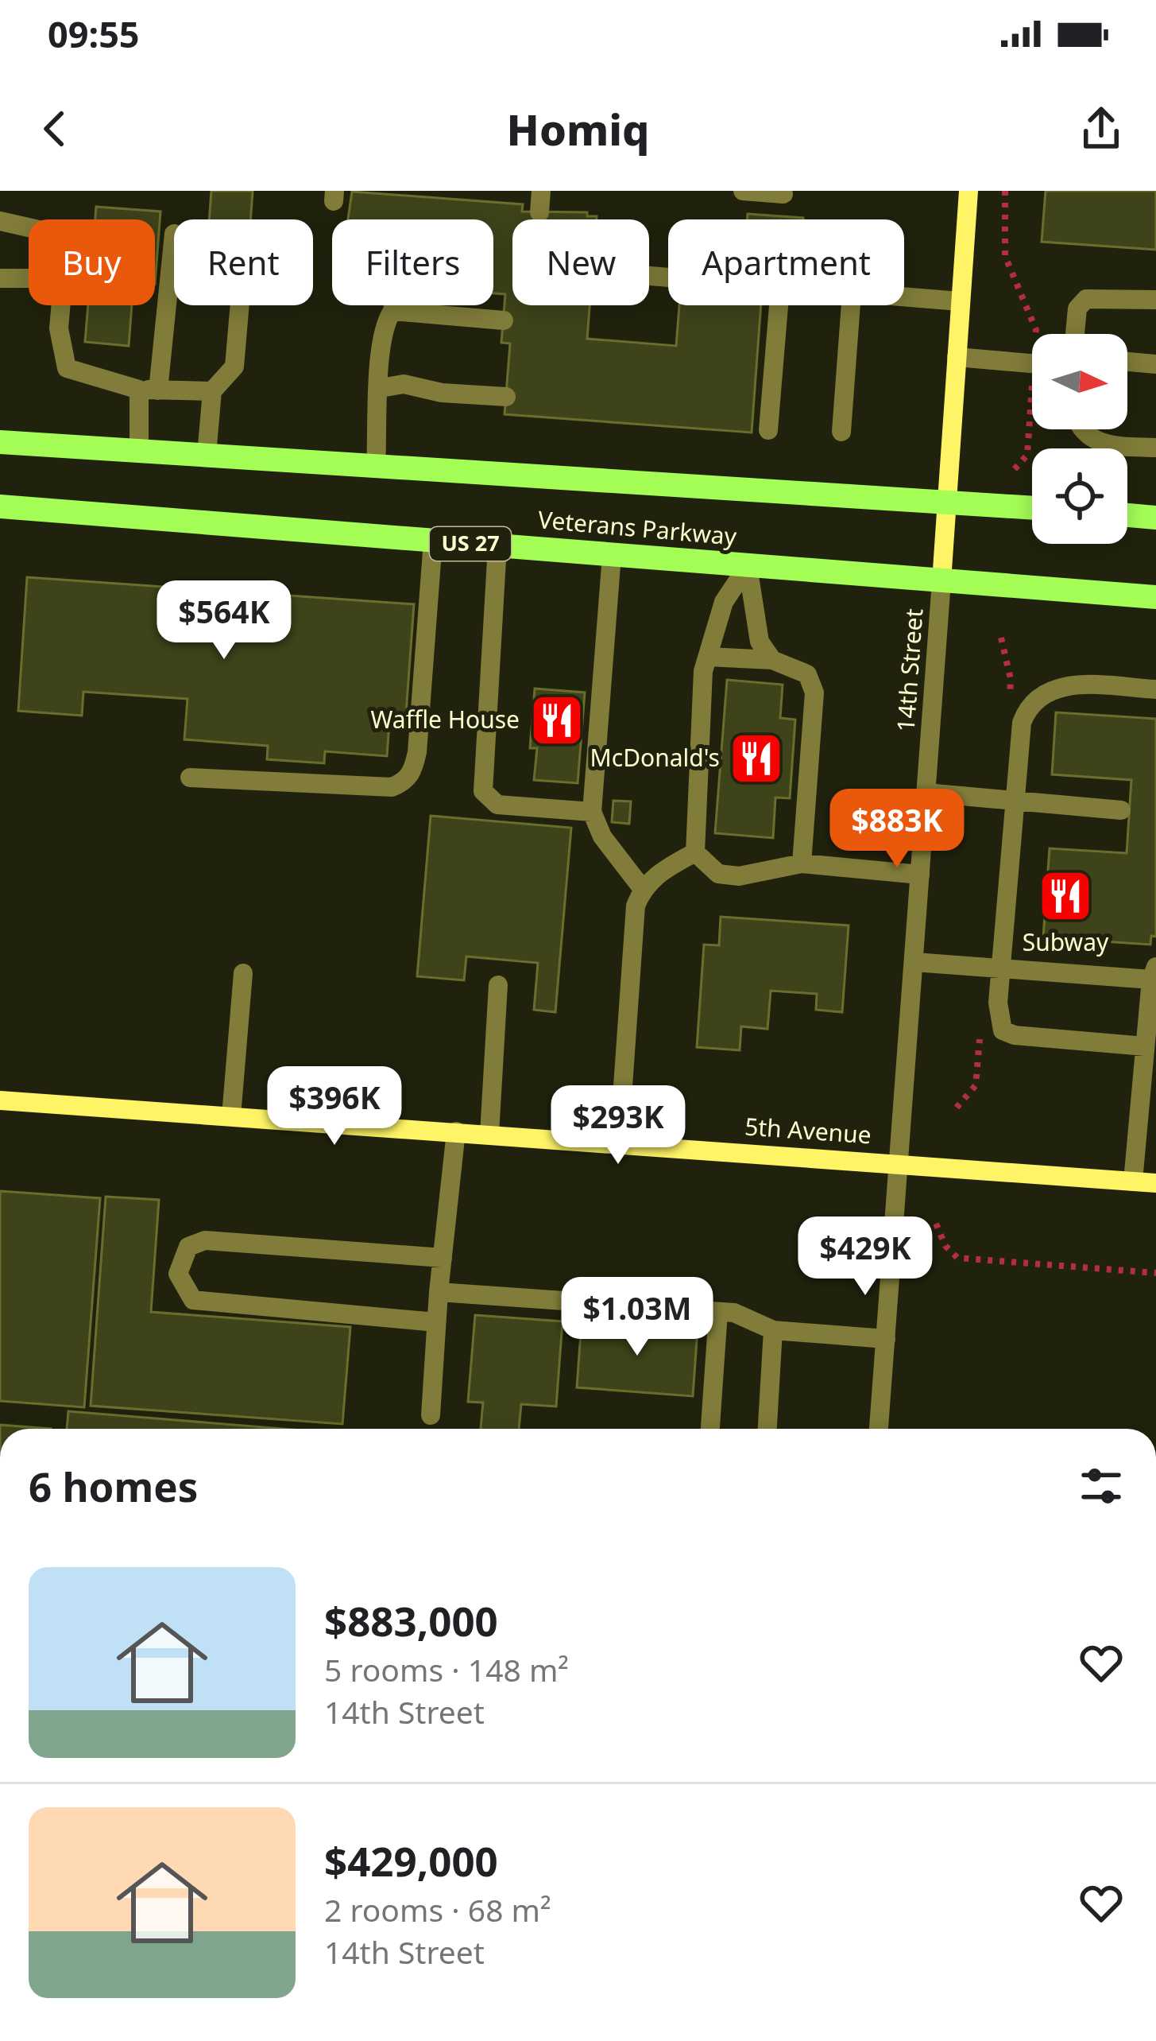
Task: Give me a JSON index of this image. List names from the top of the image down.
{
  "streets": {
    "main road": ["Veterans Parkway", "US 27"],
    "street": ["14th Street", "5th Avenue"]
  },
  "crossings": [
    ["Veterans Parkway", "14th Street"],
    ["14th Street", "5th Avenue"]
  ],
  "places": {
    "restaurant": ["Waffle House", "McDonald's", "Subway"]
  },
  "north": "right",
  "page": {
    "status": "09:55",
    "header": "Homiq",
    "chip": [
      "Buy",
      "Rent",
      "Filters",
      "New",
      "Apartment"
    ],
    "price": [
      "$564K",
      "$883K",
      "$396K",
      "$293K",
      "$429K",
      "$1.03M"
    ],
    "heading": "6 homes",
    "list": [
      {
        "name": "$883,000",
        "note": "5 rooms · 148 m² · 14th Street"
      },
      {
        "name": "$429,000",
        "note": "2 rooms · 68 m² · 14th Street"
      }
    ]
  }
}
